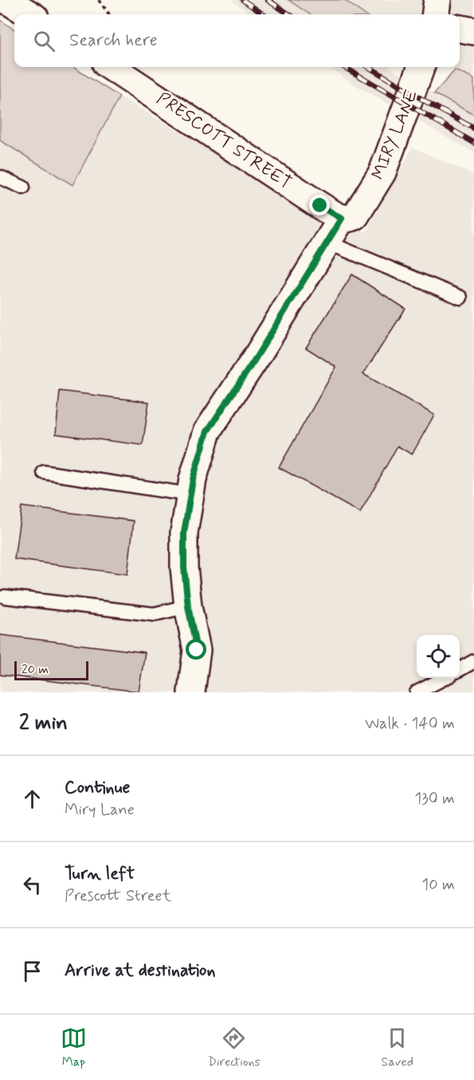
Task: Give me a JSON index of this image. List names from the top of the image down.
{
  "streets": {
    "street": ["MIRY LANE", "PRESCOTT STREET"]
  },
  "crossings": [
    ["MIRY LANE", "PRESCOTT STREET"]
  ],
  "scale_bar": "20 m",
  "page": {
    "search": "Search here",
    "scale": "20 m",
    "heading": ["2 min", "Walk · 140 m"],
    "list": [
      ["Continue", "Miry Lane", "130 m"],
      ["Turn left", "Prescott Street", "10 m"],
      "Arrive at destination"
    ],
    "nav": ["Map", "Directions", "Saved"]
  }
}
